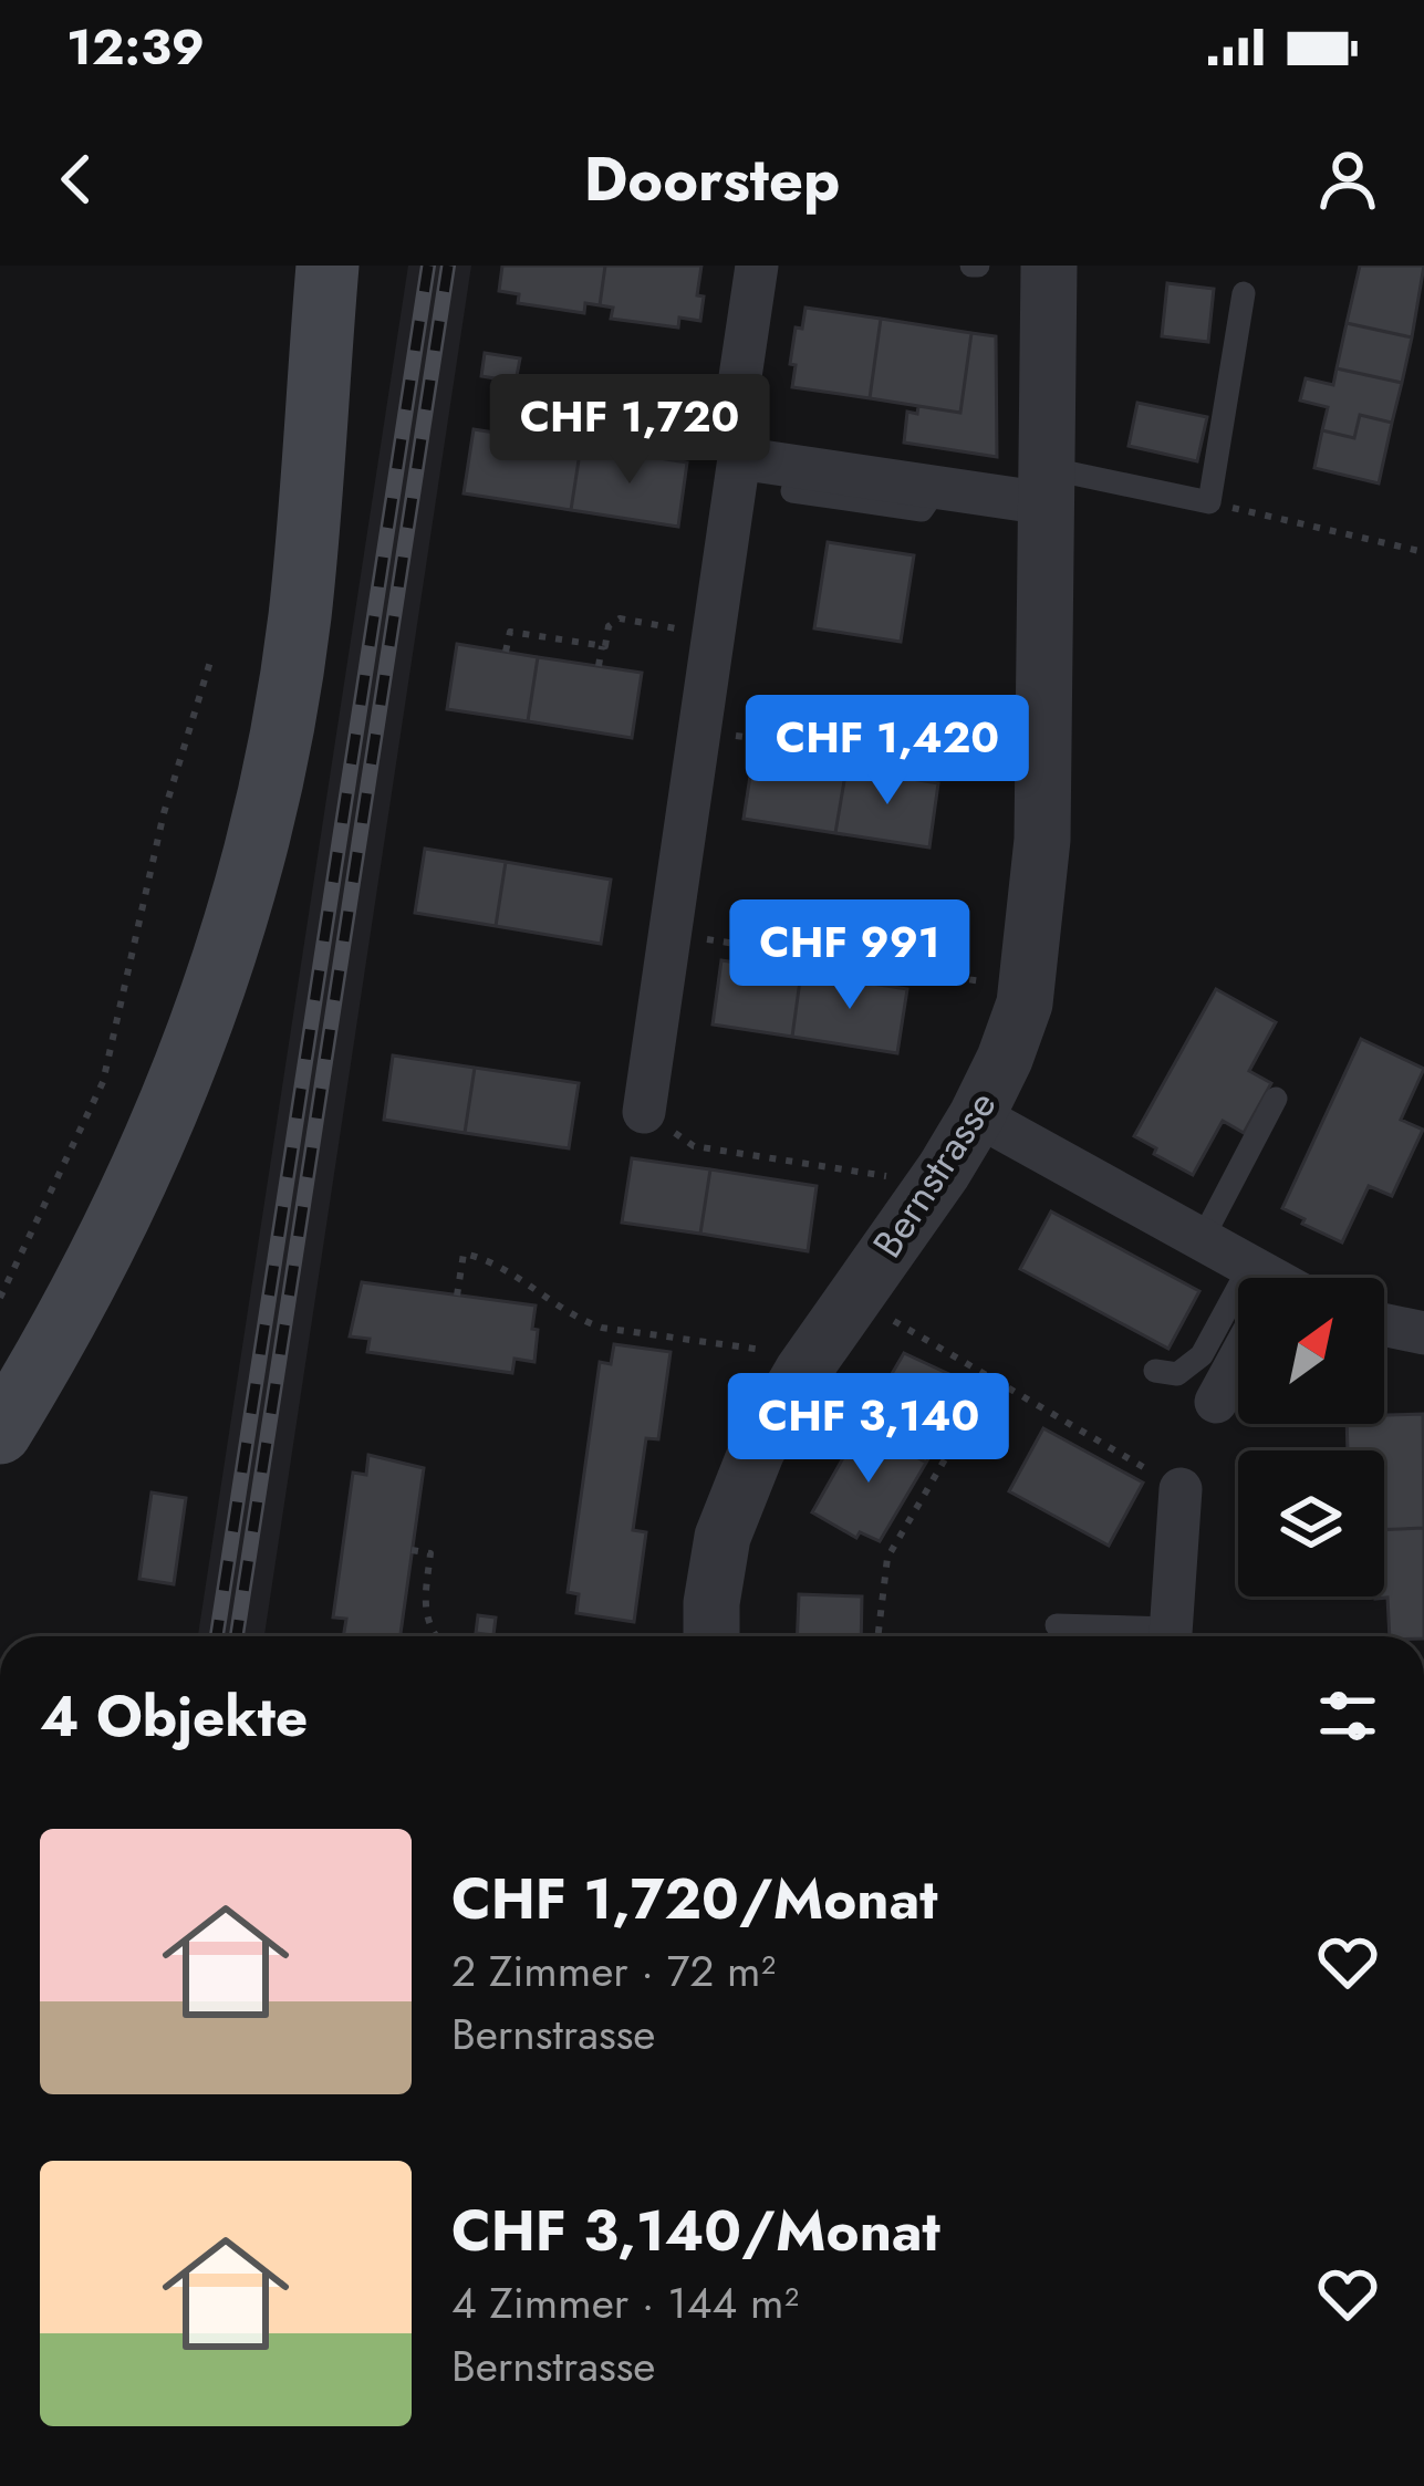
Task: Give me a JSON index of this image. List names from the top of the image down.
{
  "streets": {
    "street": ["Bernstrasse"]
  },
  "north": "top right",
  "page": {
    "status": "12:39",
    "header": "Doorstep",
    "price": [
      "CHF 1,720",
      "CHF 1,420",
      "CHF 991",
      "CHF 3,140"
    ],
    "heading": "4 Objekte",
    "list": [
      {
        "name": "CHF 1,720/Monat",
        "note": "2 Zimmer · 72 m² · Bernstrasse"
      },
      {
        "name": "CHF 3,140/Monat",
        "note": "4 Zimmer · 144 m² · Bernstrasse"
      }
    ]
  }
}
